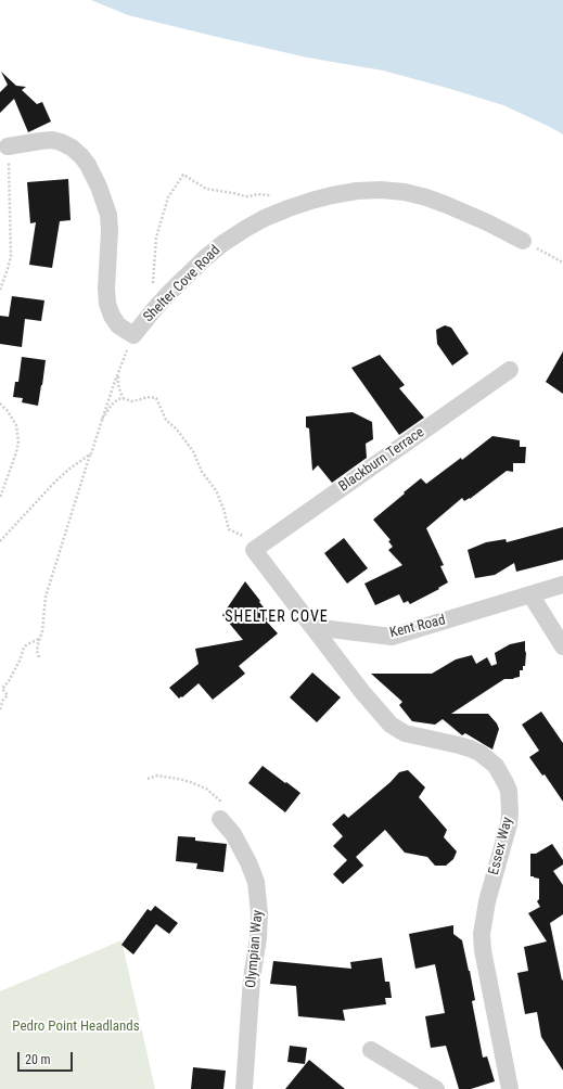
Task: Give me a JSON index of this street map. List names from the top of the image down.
{
  "streets": {
    "street": [
      "Shelter Cove Road",
      "Blackburn Terrace",
      "Kent Road",
      "Essex Way",
      "Olympian Way"
    ]
  },
  "crossings": [
    ["Kent Road", "Essex Way"]
  ],
  "districts": ["SHELTER COVE"],
  "parks": ["Pedro Point Headlands"],
  "scale_bar": "20 m"
}
